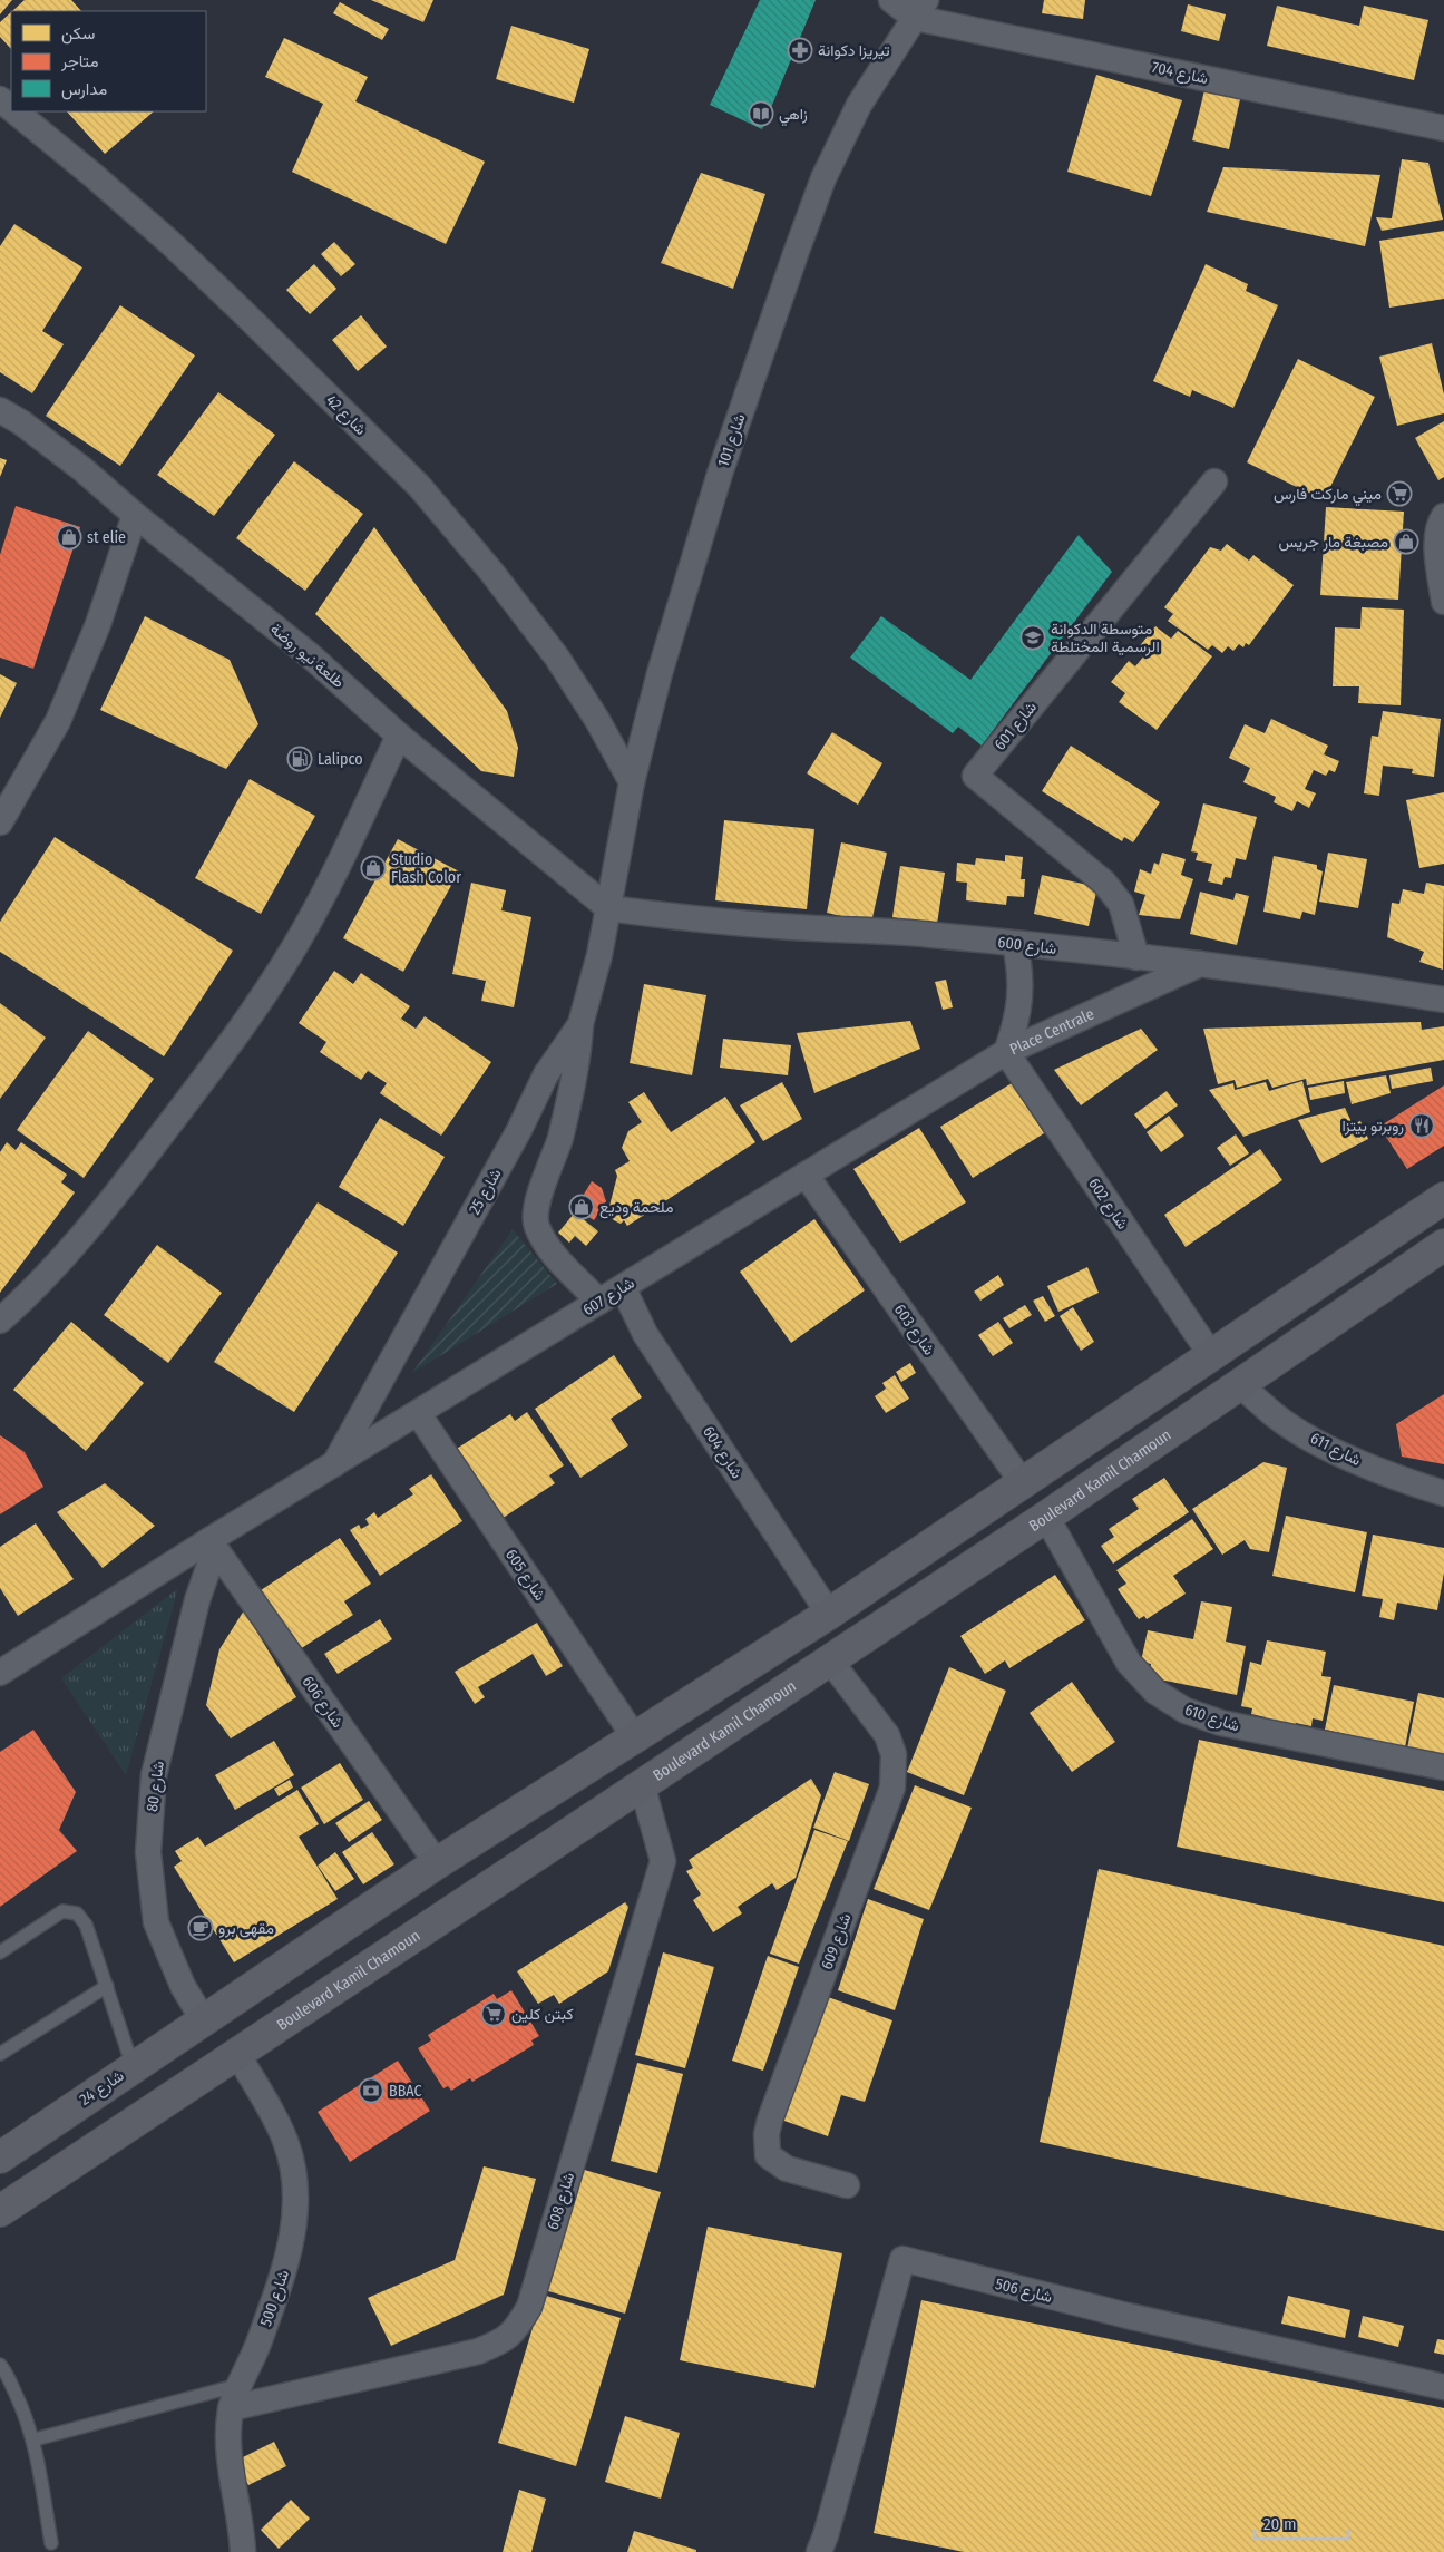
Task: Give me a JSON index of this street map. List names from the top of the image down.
{
  "streets": {
    "main road": ["Boulevard Kamil Chamoun", "شارع 24"],
    "street": [
      "شارع 704",
      "شارع 42",
      "شارع 101",
      "طلعة نيو روضة",
      "شارع 601",
      "شارع 600",
      "Place Centrale",
      "شارع 25",
      "شارع 602",
      "شارع 607",
      "شارع 603",
      "شارع 611",
      "شارع 604",
      "شارع 605",
      "شارع 606",
      "شارع 610",
      "شارع 80",
      "شارع 609",
      "شارع 608",
      "شارع 506",
      "شارع 500"
    ]
  },
  "crossings": [
    ["شارع 704", "شارع 101"],
    ["شارع 42", "شارع 101"],
    ["شارع 101", "طلعة نيو روضة"],
    ["شارع 101", "شارع 600"],
    ["شارع 101", "شارع 25"],
    ["طلعة نيو روضة", "شارع 600"],
    ["طلعة نيو روضة", "شارع 25"],
    ["شارع 601", "شارع 600"],
    ["شارع 600", "Place Centrale"],
    ["شارع 600", "شارع 25"],
    ["Place Centrale", "شارع 602"],
    ["Place Centrale", "شارع 607"],
    ["شارع 25", "شارع 607"],
    ["شارع 602", "شارع 607"],
    ["شارع 607", "شارع 603"],
    ["شارع 607", "شارع 604"],
    ["شارع 607", "شارع 605"],
    ["شارع 607", "شارع 606"],
    ["شارع 607", "شارع 80"],
    ["شارع 611", "Boulevard Kamil Chamoun"],
    ["Boulevard Kamil Chamoun", "شارع 610"],
    ["Boulevard Kamil Chamoun", "شارع 609"],
    ["Boulevard Kamil Chamoun", "شارع 608"],
    ["Boulevard Kamil Chamoun", "شارع 500"],
    ["شارع 606", "شارع 80"],
    ["شارع 80", "شارع 24"],
    ["شارع 608", "شارع 500"]
  ],
  "places": {
    "pharmacy": ["تيريزا دكوانة"],
    "library": ["زاهي"],
    "supermarket": ["ميني ماركت فارس", "كبتن كلين"],
    "shop": [
      "st elie",
      "مصبغة مار جريس",
      "Studio Flash Color",
      "ملحمة وديع"
    ],
    "school or university": ["متوسطة الدكوانة الرسمية المختلطة"],
    "fuel station": ["Lalipco"],
    "restaurant": ["روبرتو بيتزا"],
    "cafe": ["مقهى برو"],
    "bank": ["BBAC"]
  },
  "legend": ["سكن", "متاجر", "مدارس"],
  "scale_bar": "20 m"
}
